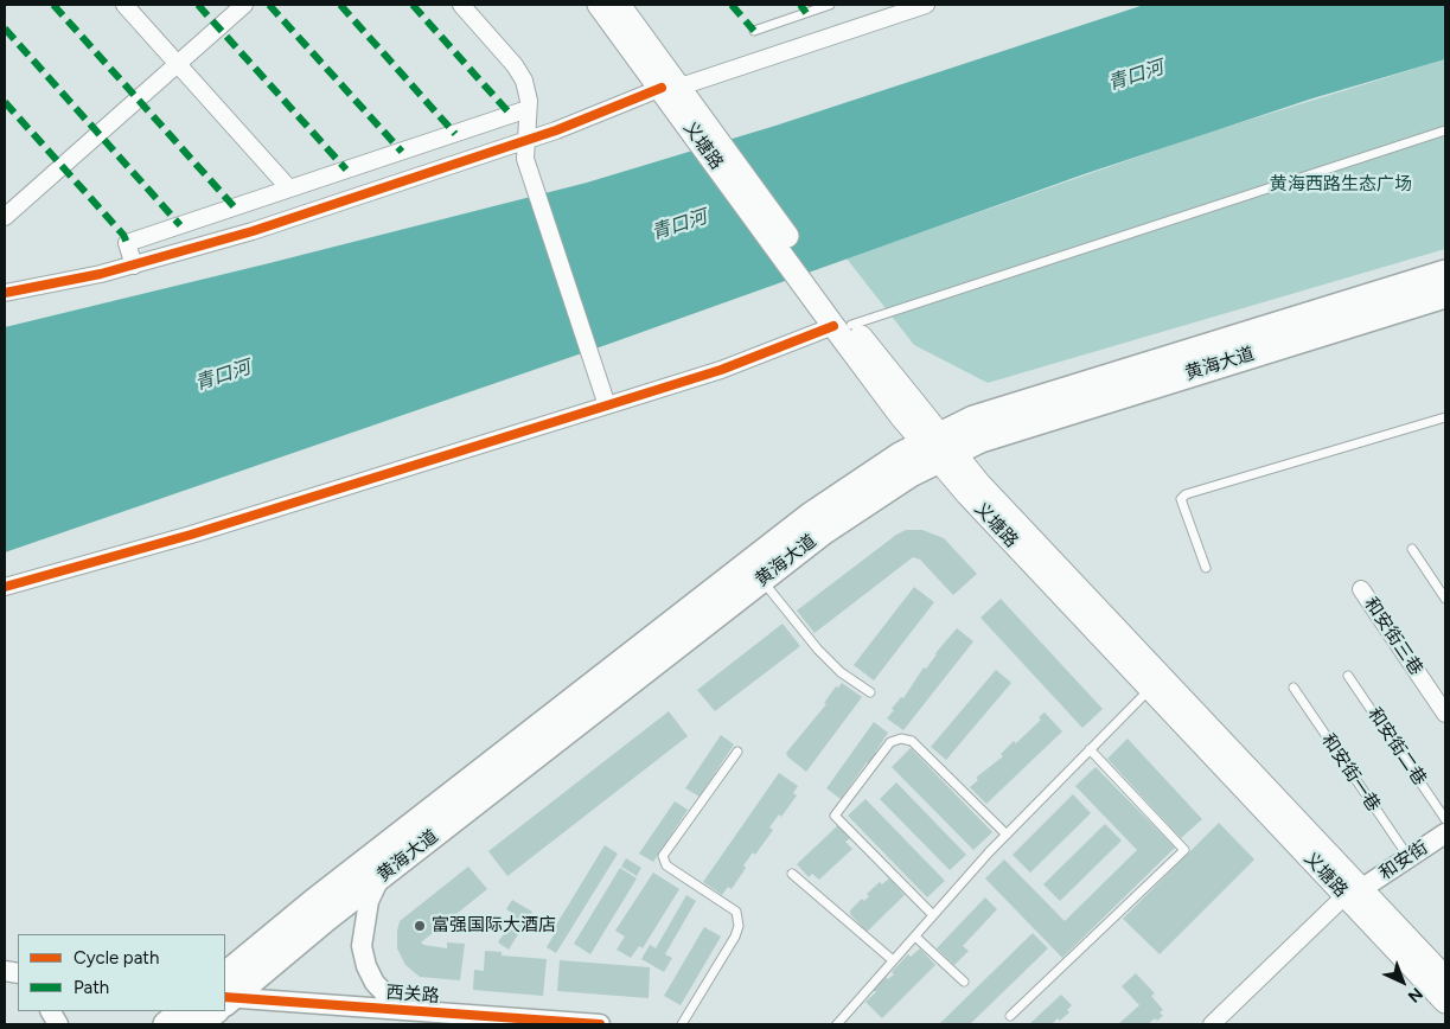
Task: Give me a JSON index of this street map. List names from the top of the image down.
{
  "streets": {
    "main road": ["义塘路", "黄海大道"],
    "street": ["和安街三巷", "和安街", "西关路"],
    "lane": ["和安街二巷", "和安街一巷"]
  },
  "crossings": [
    ["义塘路", "黄海大道"],
    ["义塘路", "和安街"],
    ["和安街一巷", "和安街"]
  ],
  "water": ["青口河"],
  "parks": ["黄海西路生态广场"],
  "places": ["富强国际大酒店"],
  "legend": ["Cycle path", "Path"],
  "north": "bottom right"
}
